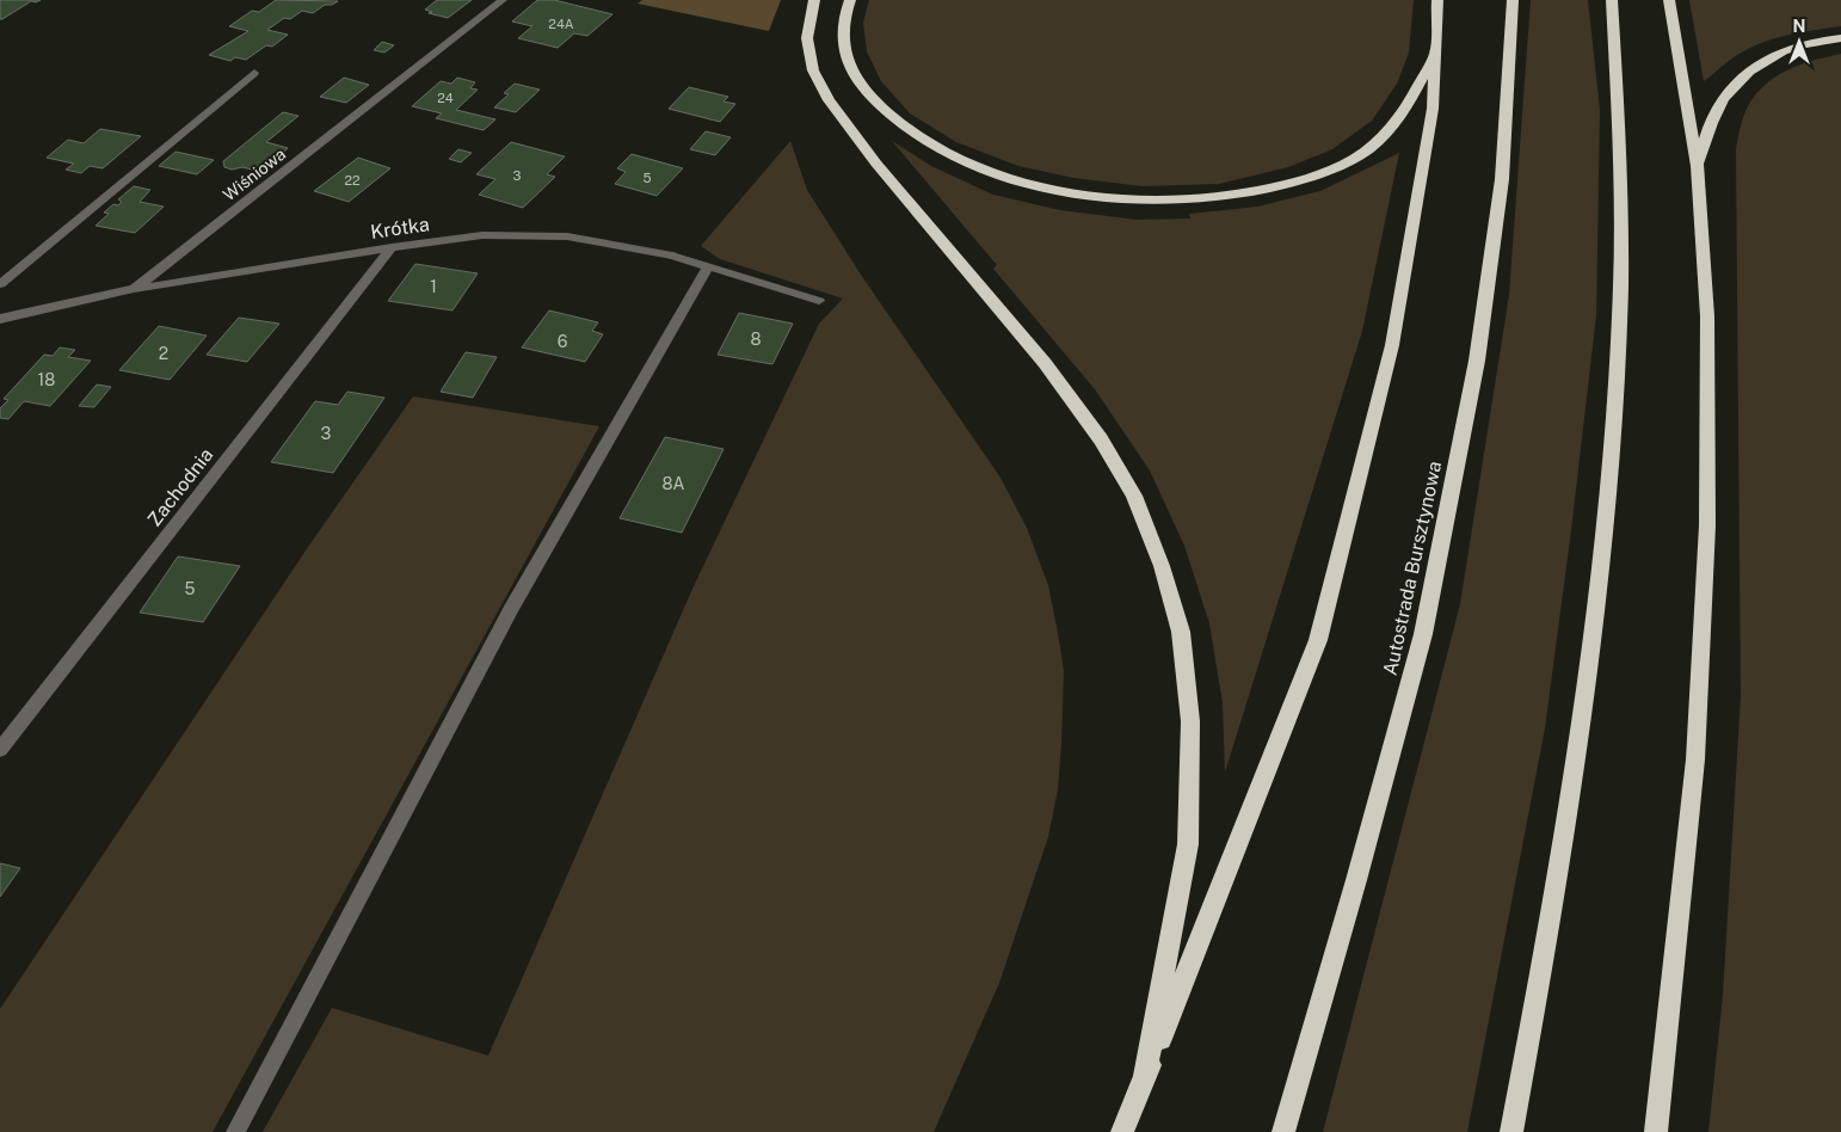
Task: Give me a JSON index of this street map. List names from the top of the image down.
{
  "streets": {
    "highway": ["Autostrada Bursztynowa"],
    "street": ["Wiśniowa", "Krótka", "Zachodnia"]
  },
  "crossings": [
    ["Wiśniowa", "Krótka"],
    ["Krótka", "Zachodnia"]
  ],
  "house_numbers": [
    "24A",
    "24",
    "3",
    "5",
    "22",
    "1",
    "8",
    "6",
    "2",
    "18",
    "3",
    "8A",
    "5"
  ],
  "north": "top"
}
